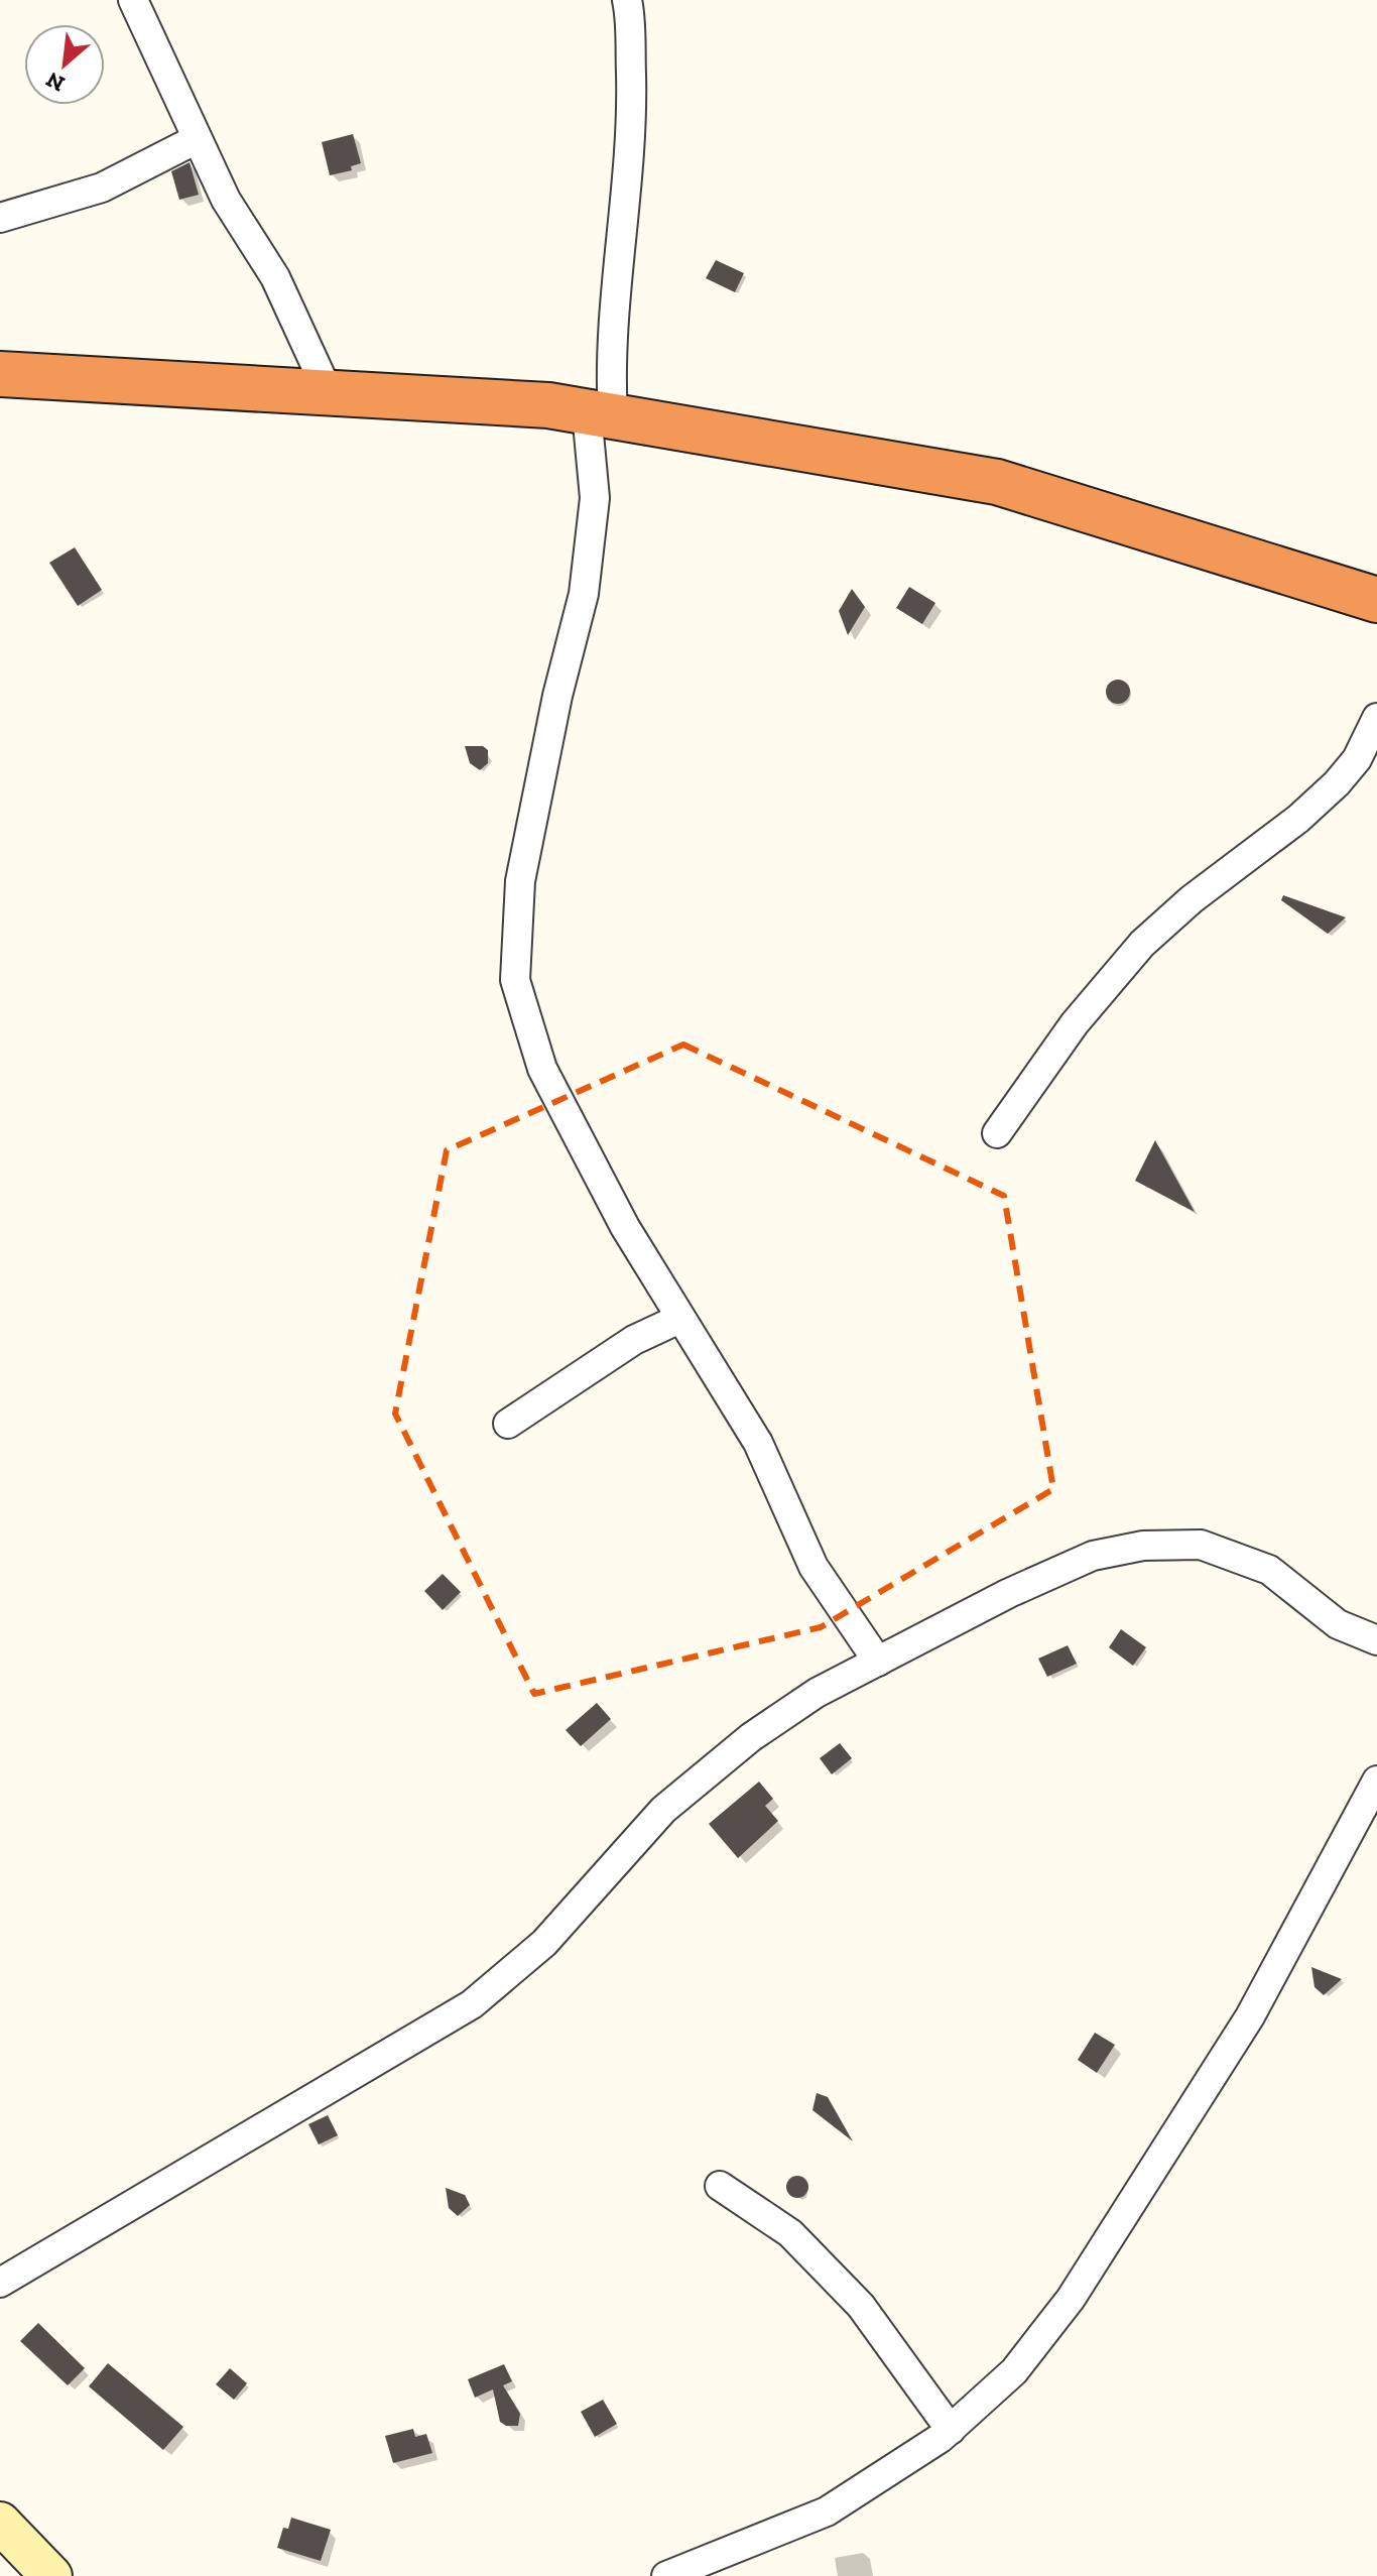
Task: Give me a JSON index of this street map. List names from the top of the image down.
{
  "north": "bottom left"
}
